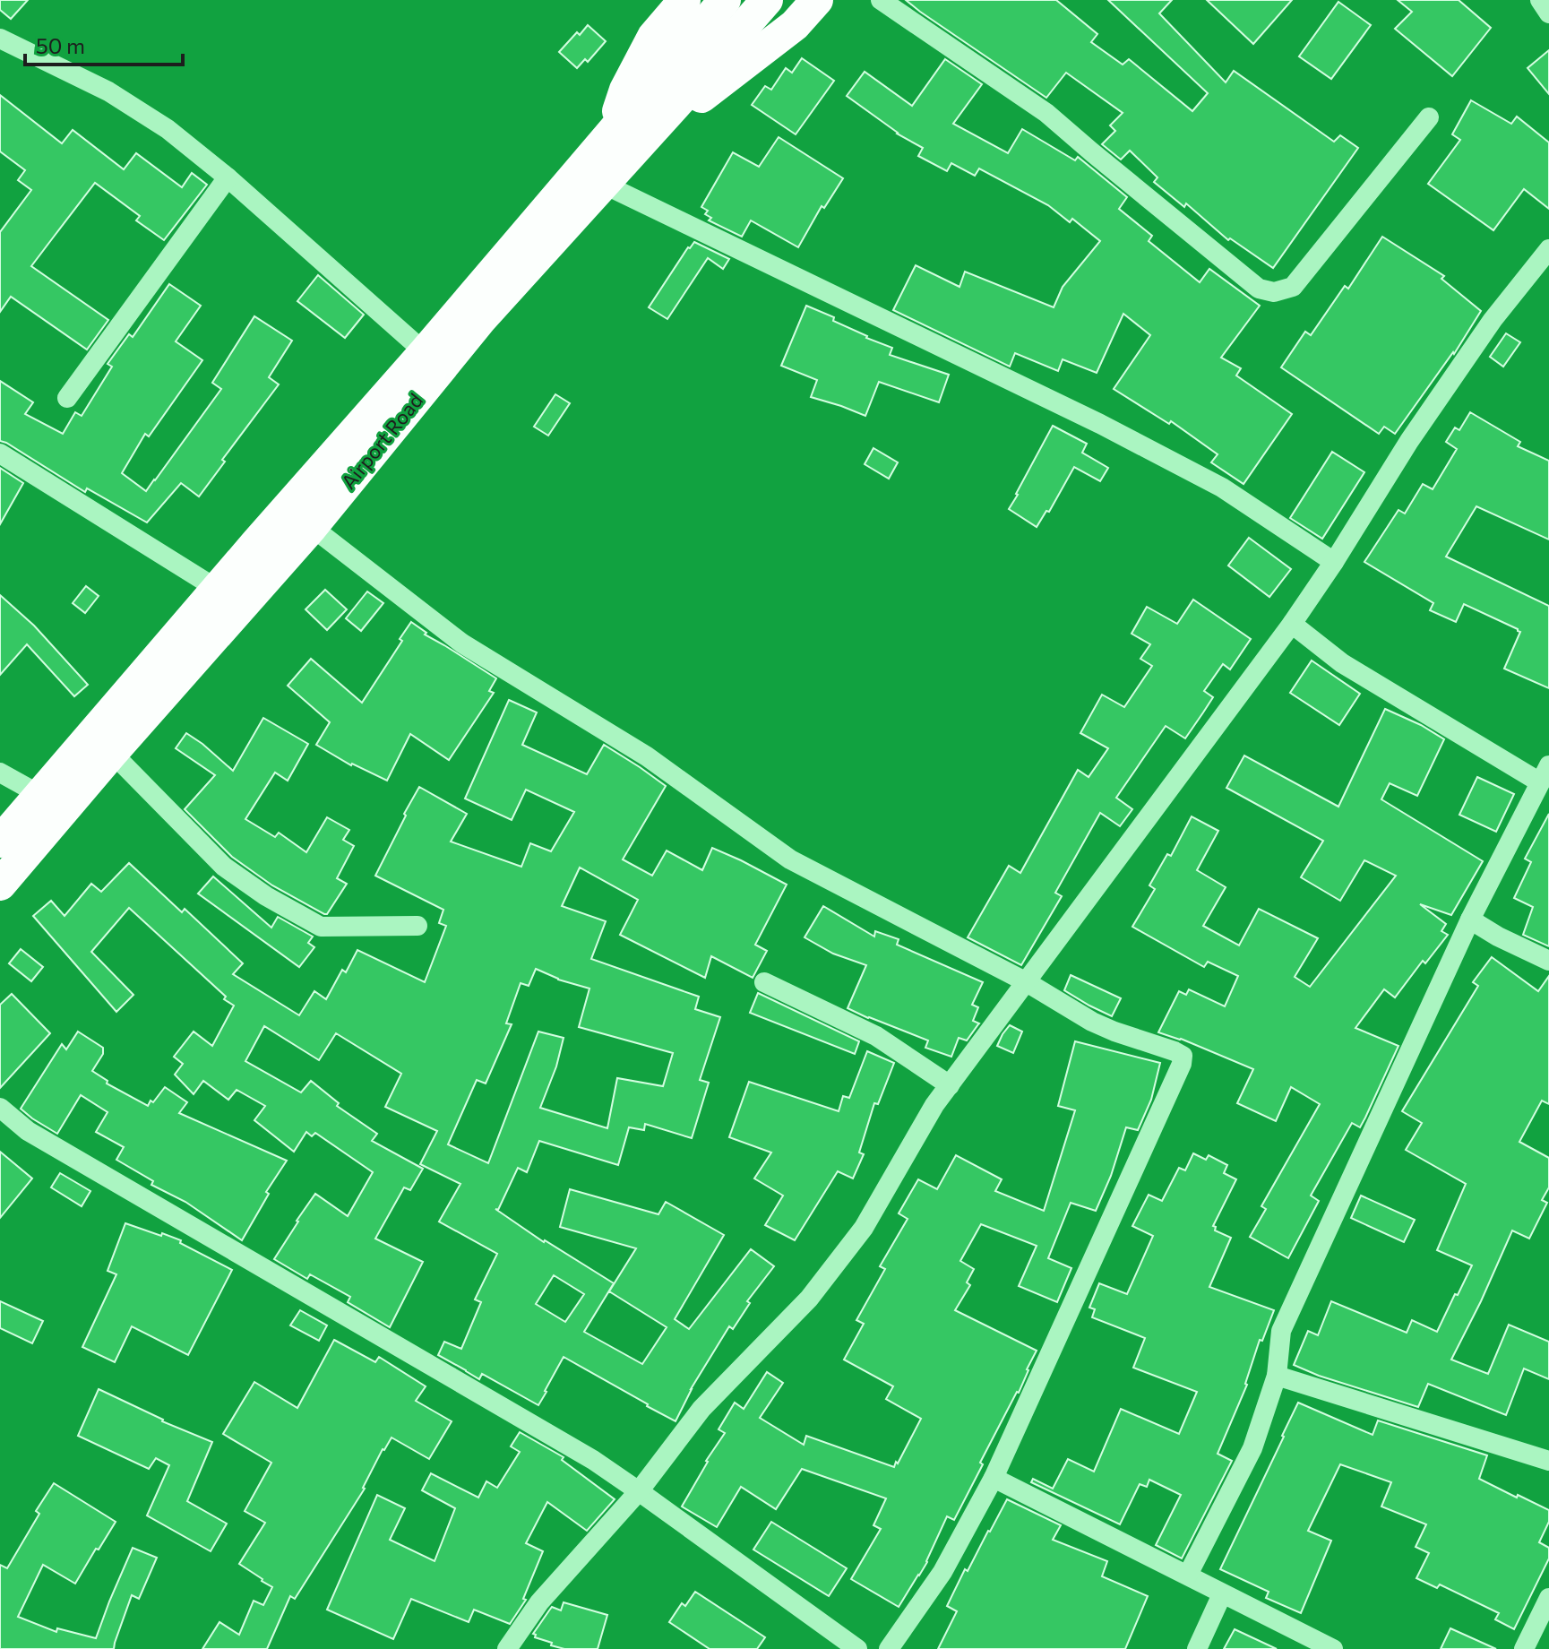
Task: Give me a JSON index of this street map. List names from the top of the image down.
{
  "streets": {
    "highway": ["Airport Road"]
  },
  "scale_bar": "50 m"
}
